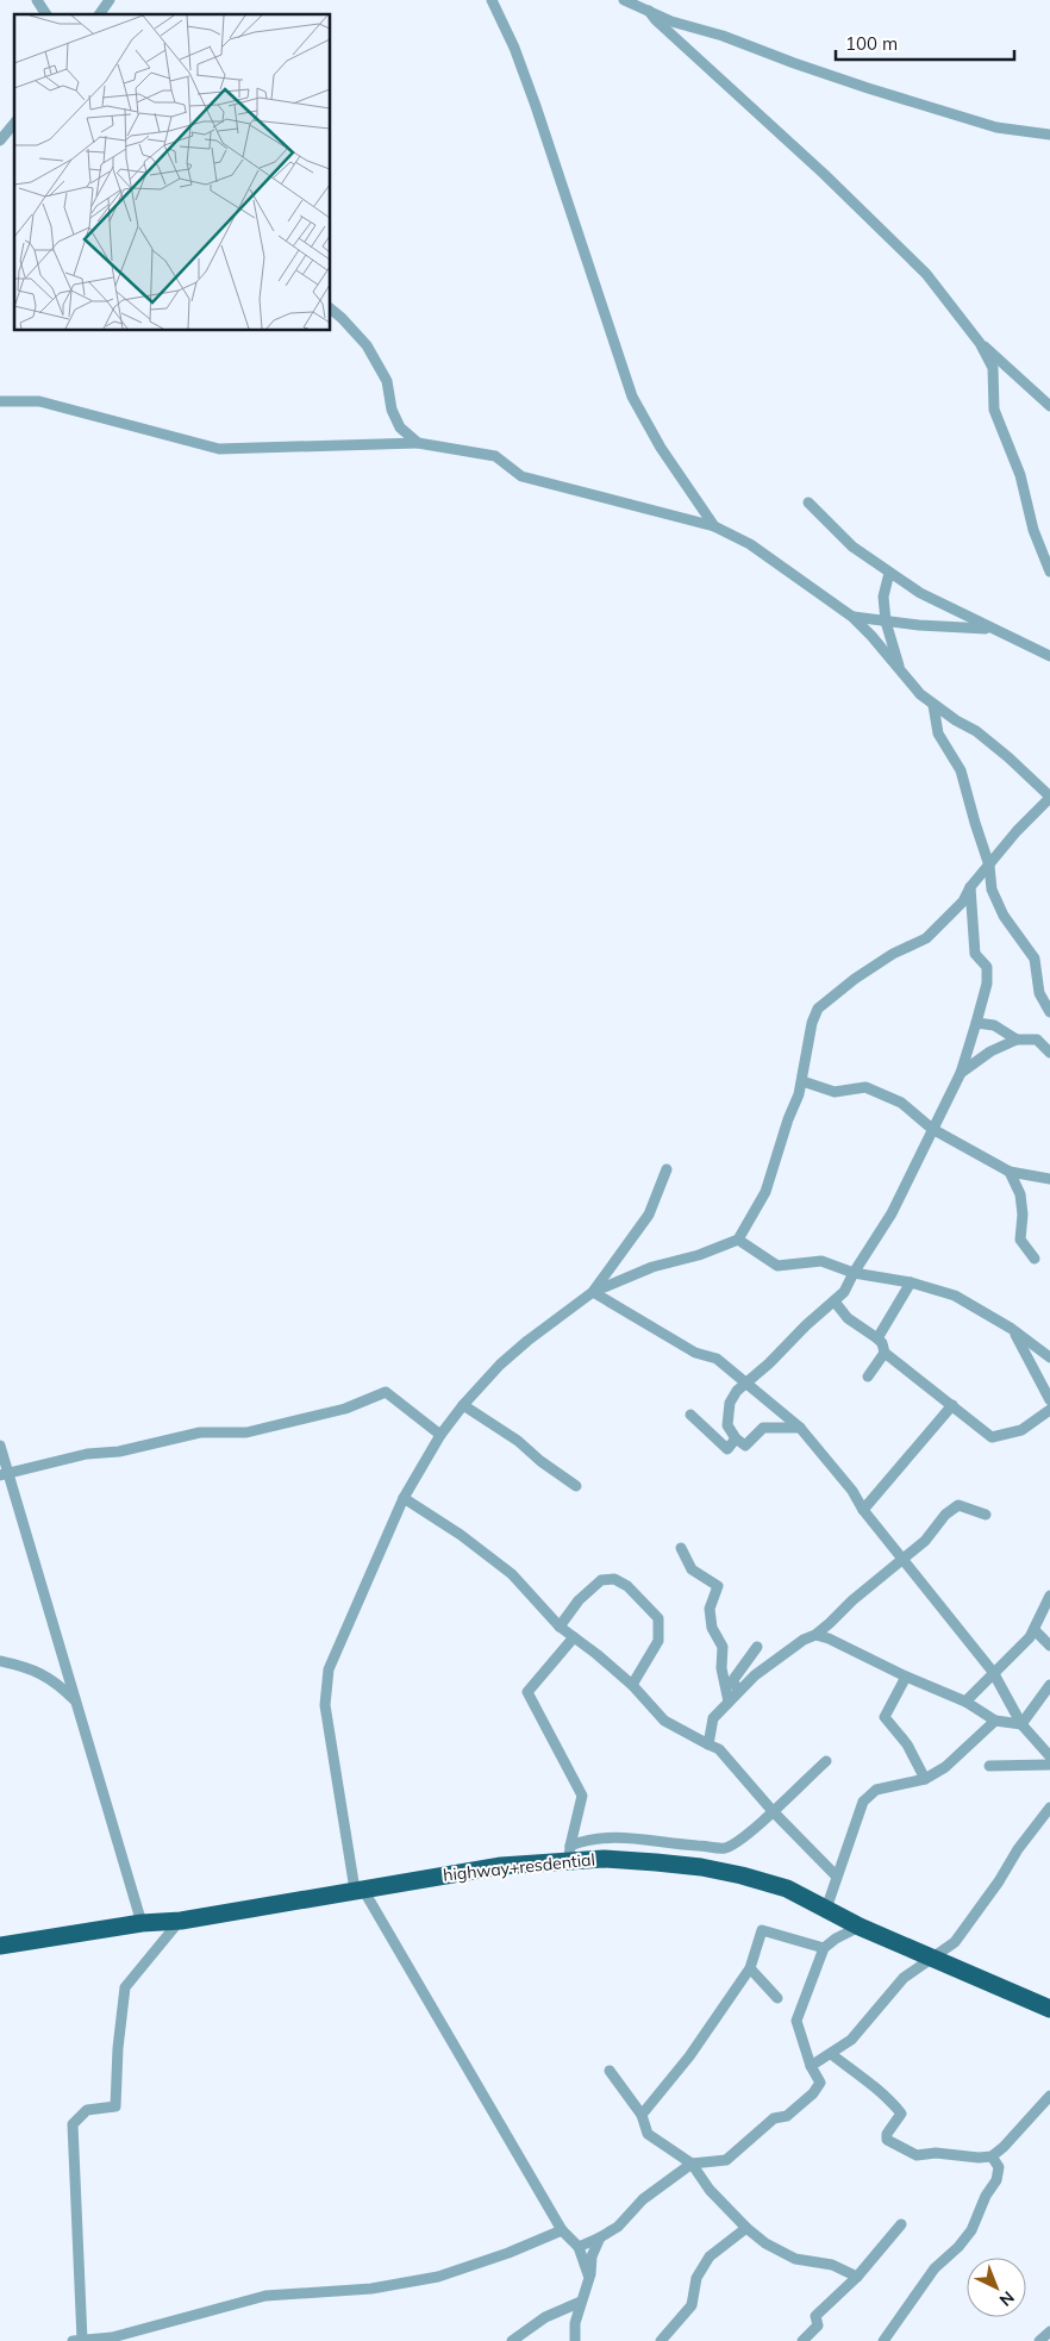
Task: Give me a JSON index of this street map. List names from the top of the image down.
{
  "streets": {
    "highway": ["highway+resdential"]
  },
  "scale_bar": "100 m",
  "north": "bottom right"
}
